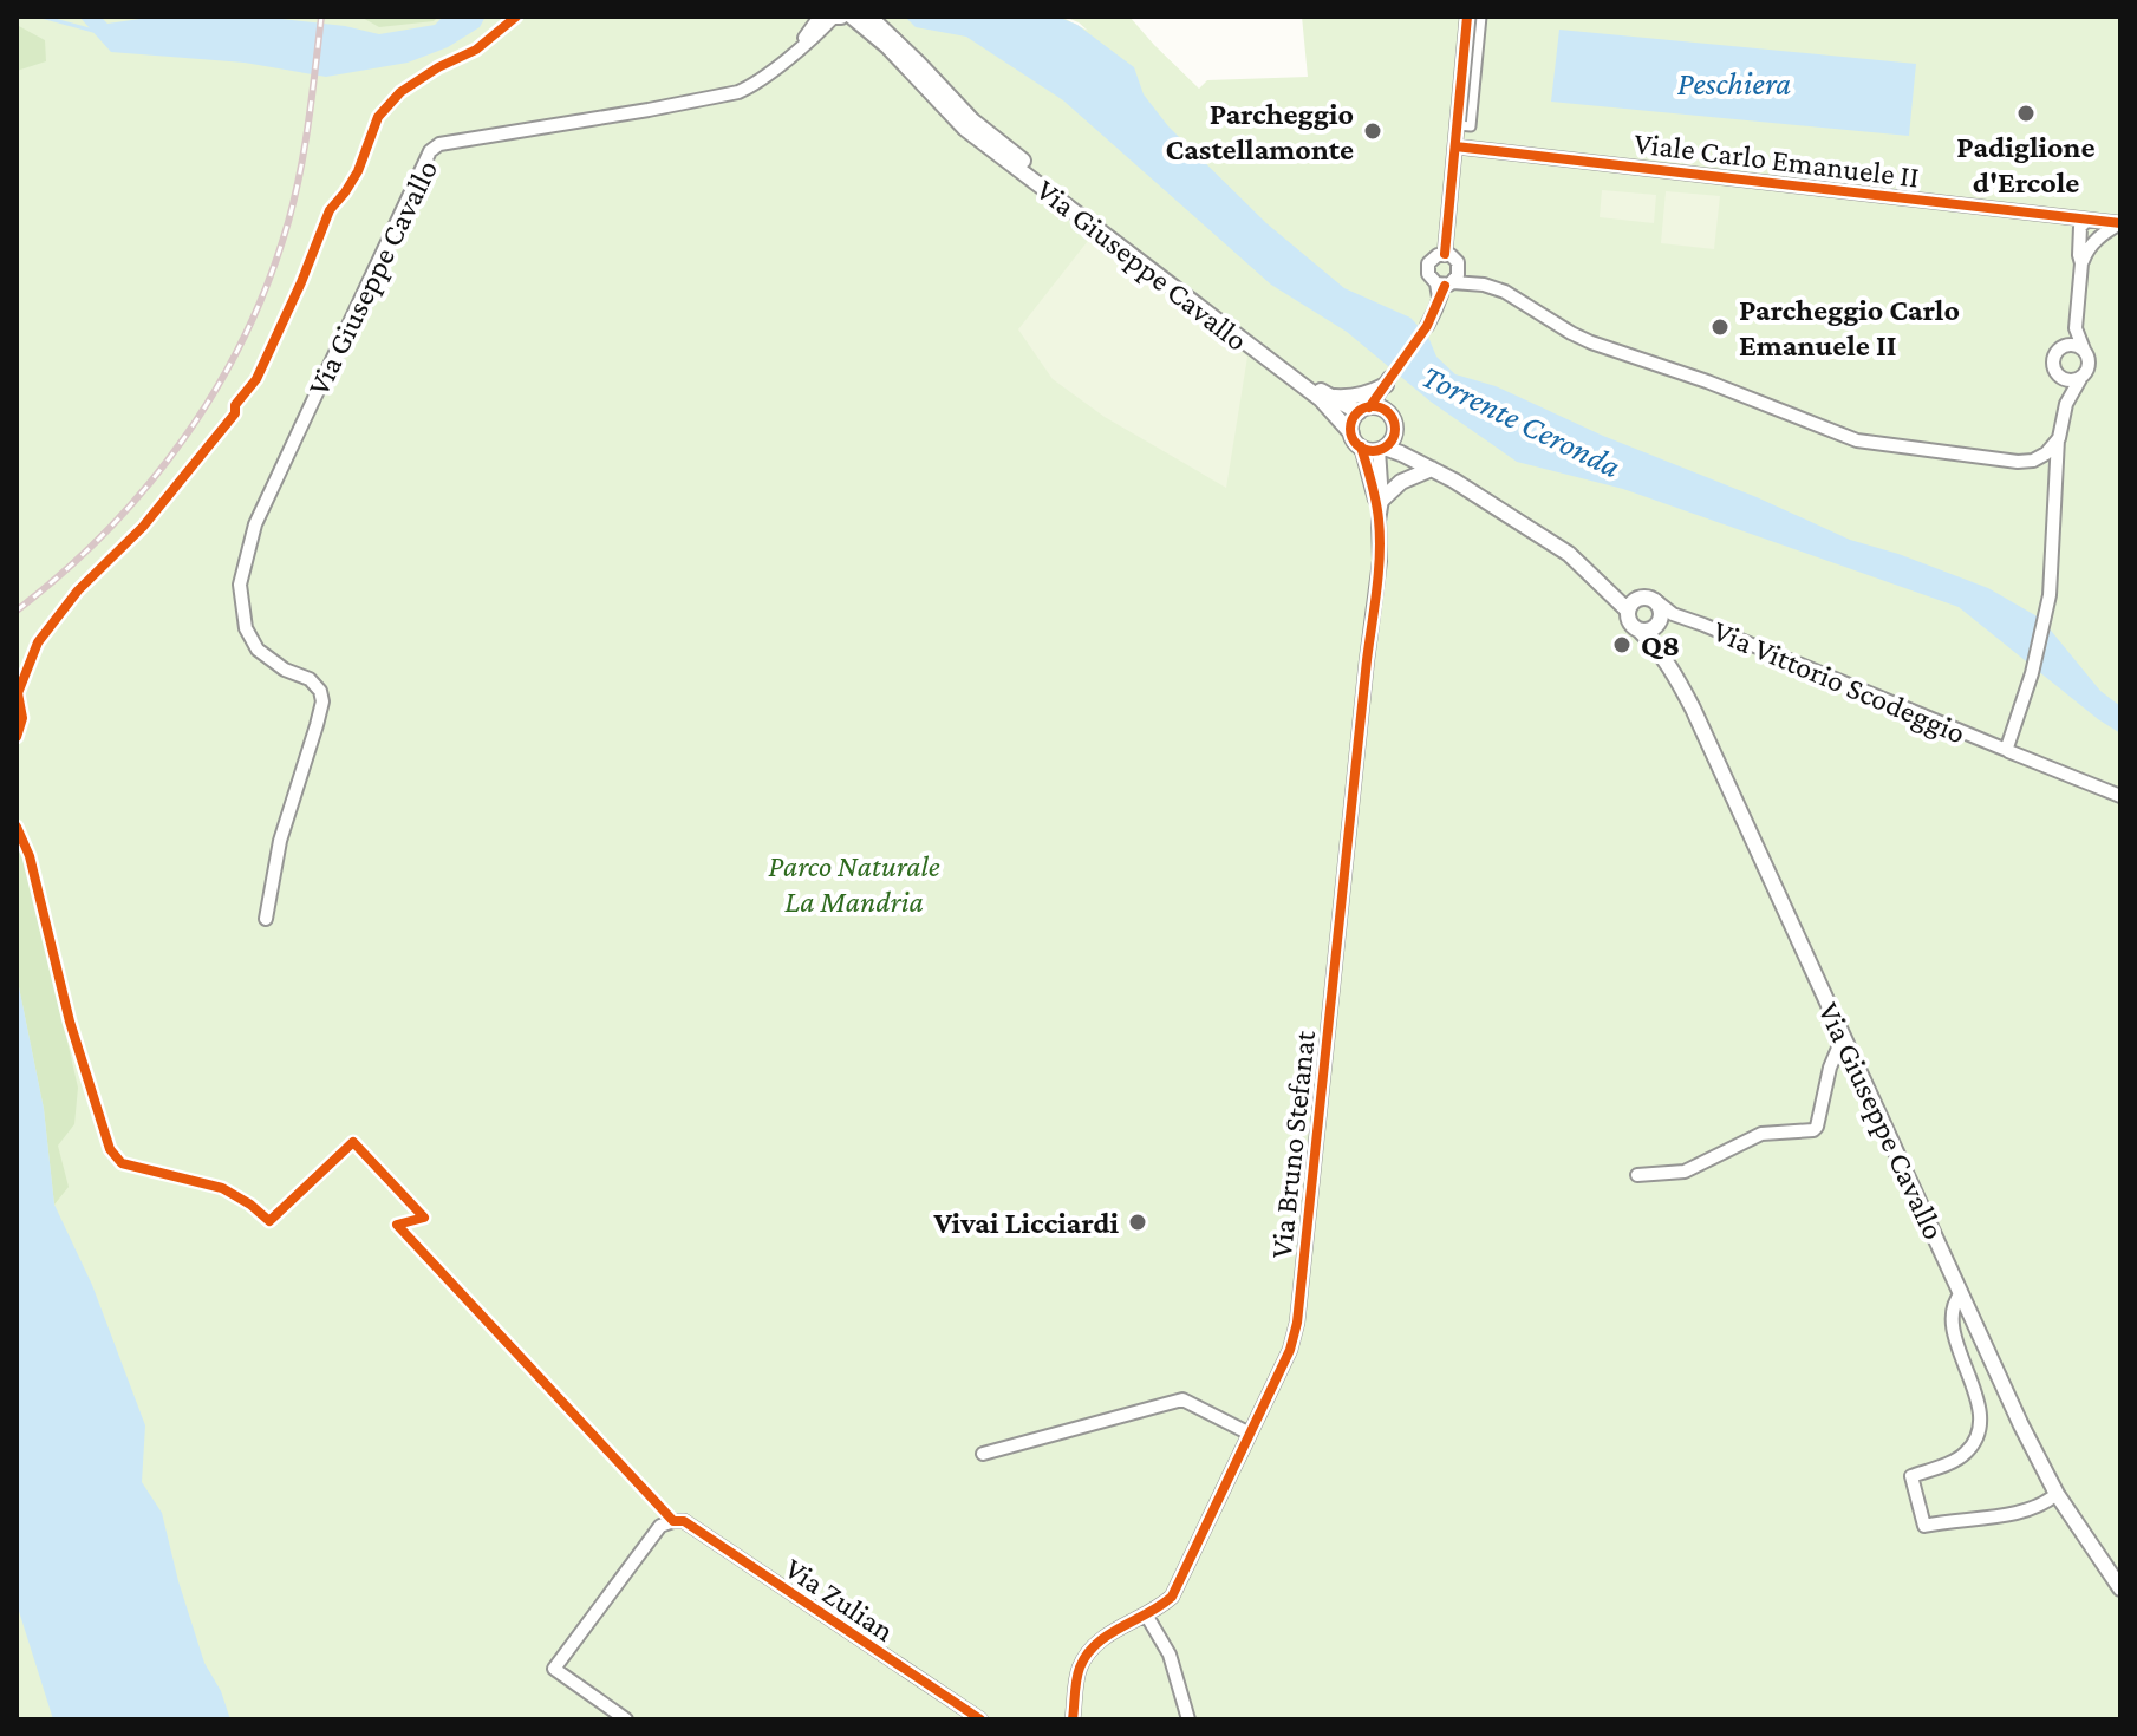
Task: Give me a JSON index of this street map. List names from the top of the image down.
{
  "streets": {
    "street": [
      "Viale Carlo Emanuele II",
      "Via Giuseppe Cavallo",
      "Via Vittorio Scodeggio",
      "Via Bruno Stefanat",
      "Via Zulian"
    ]
  },
  "crossings": [
    ["Via Giuseppe Cavallo", "Via Vittorio Scodeggio"],
    ["Via Giuseppe Cavallo", "Via Bruno Stefanat"]
  ],
  "water": ["Peschiera", "Torrente Ceronda"],
  "parks": ["Parco Naturale La Mandria"],
  "places": [
    "Padiglione d'Ercole",
    "Parcheggio Castellamonte",
    "Parcheggio Carlo Emanuele II",
    "Q8",
    "Vivai Licciardi"
  ]
}
